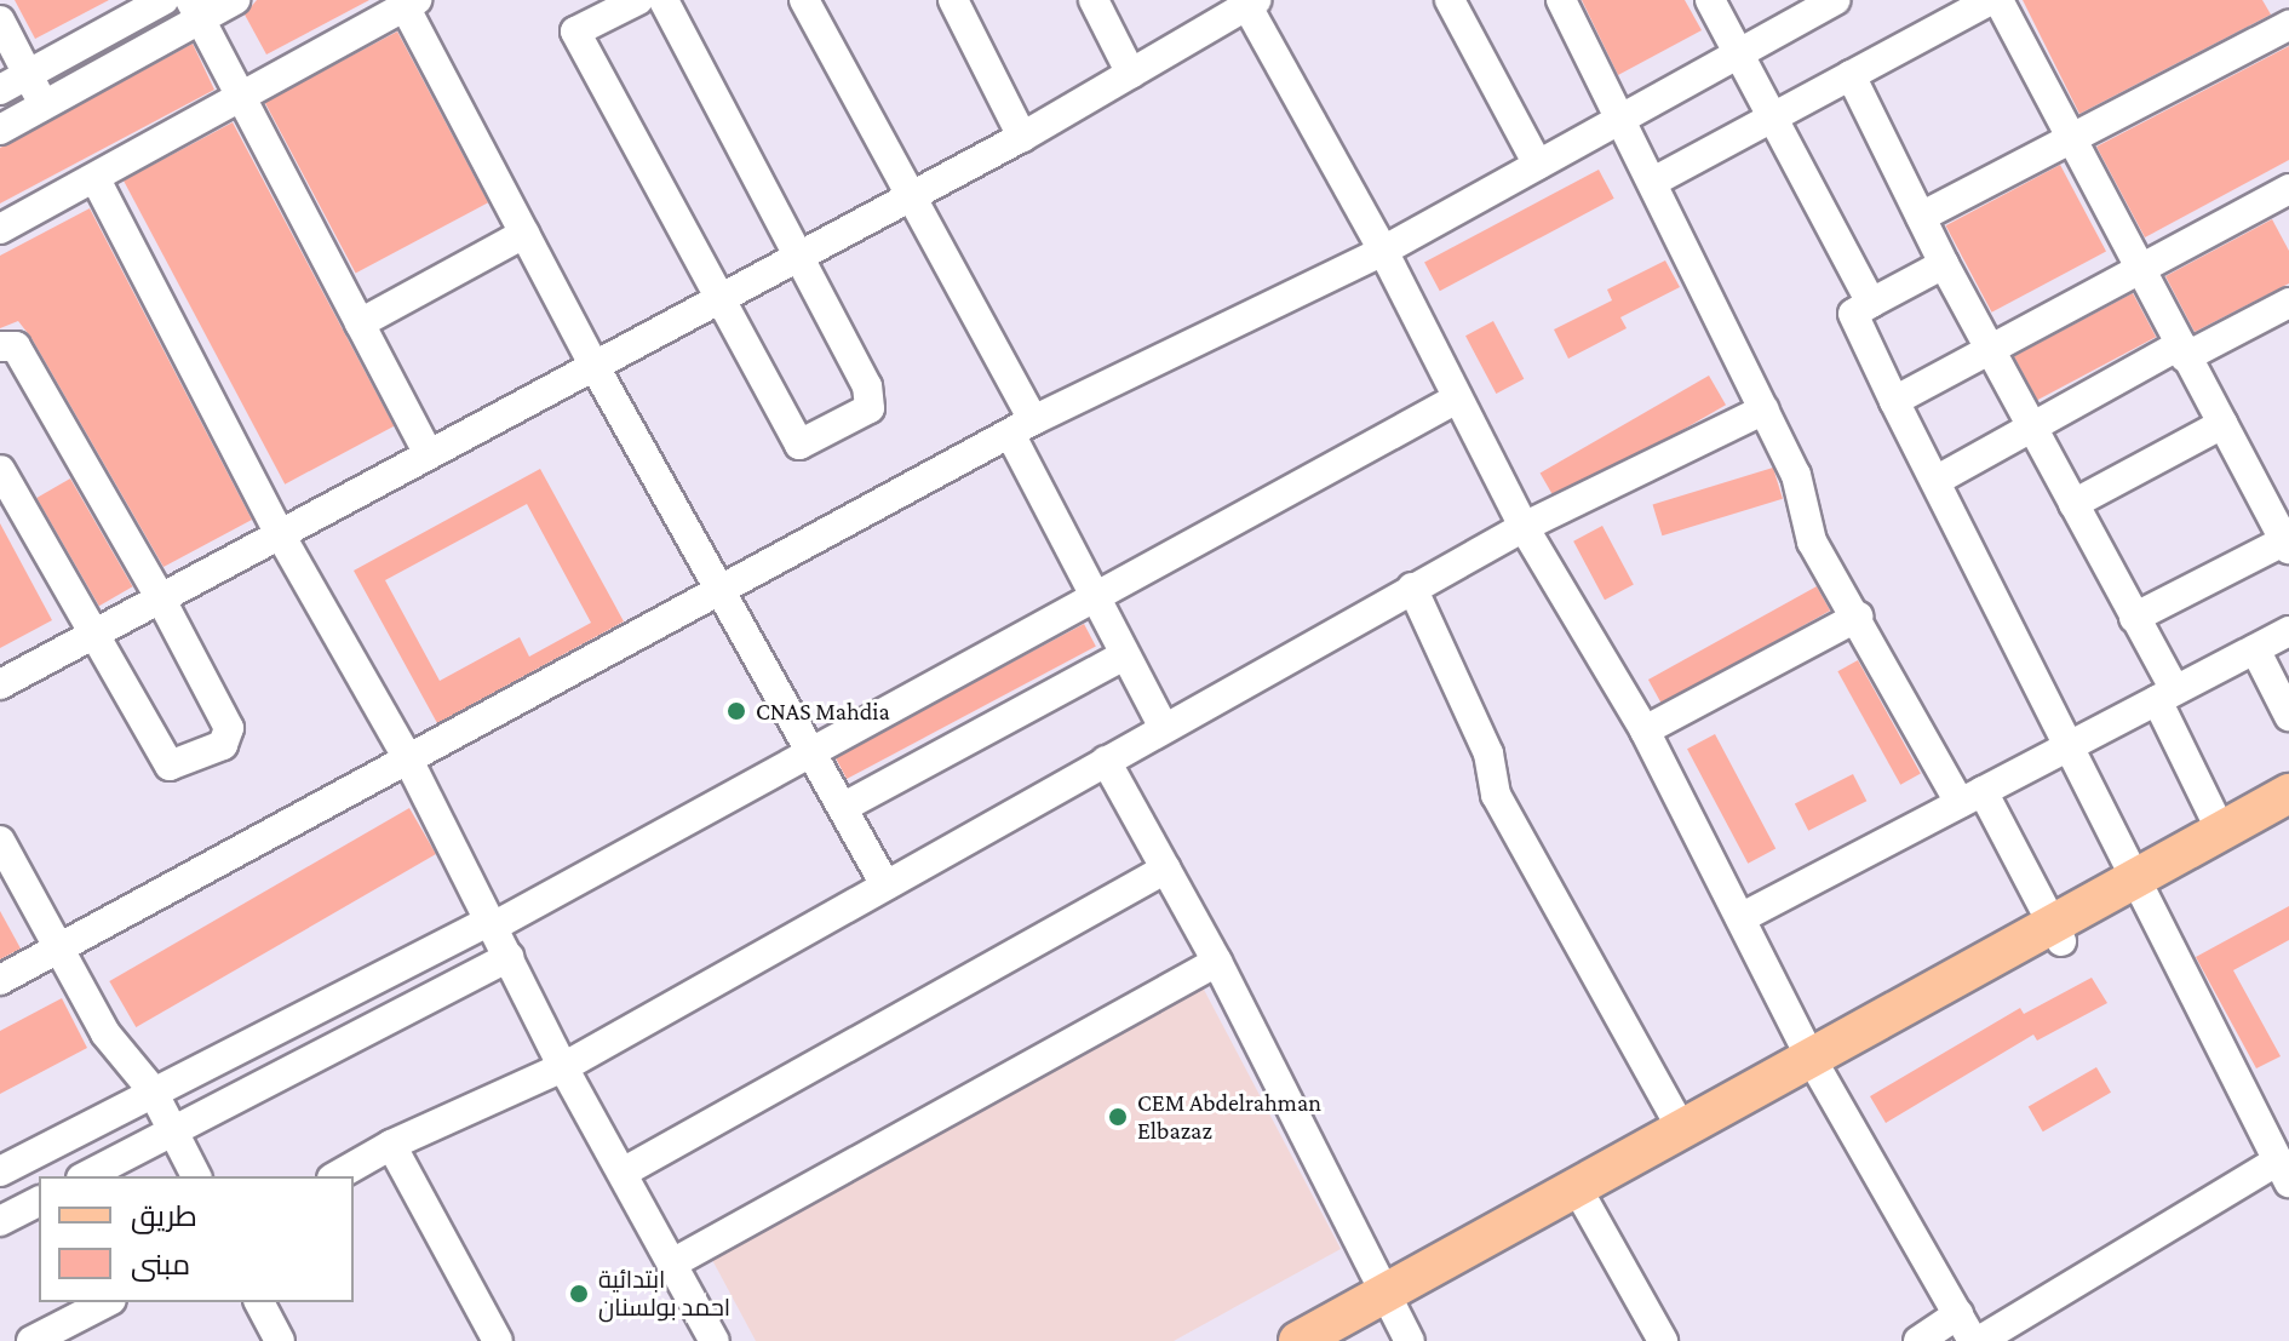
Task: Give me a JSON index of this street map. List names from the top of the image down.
{
  "places": ["CNAS Mahdia", "CEM Abdelrahman Elbazaz", "ابتدائية احمد بولسنان"],
  "legend": ["طريق", "مبنى"]
}
